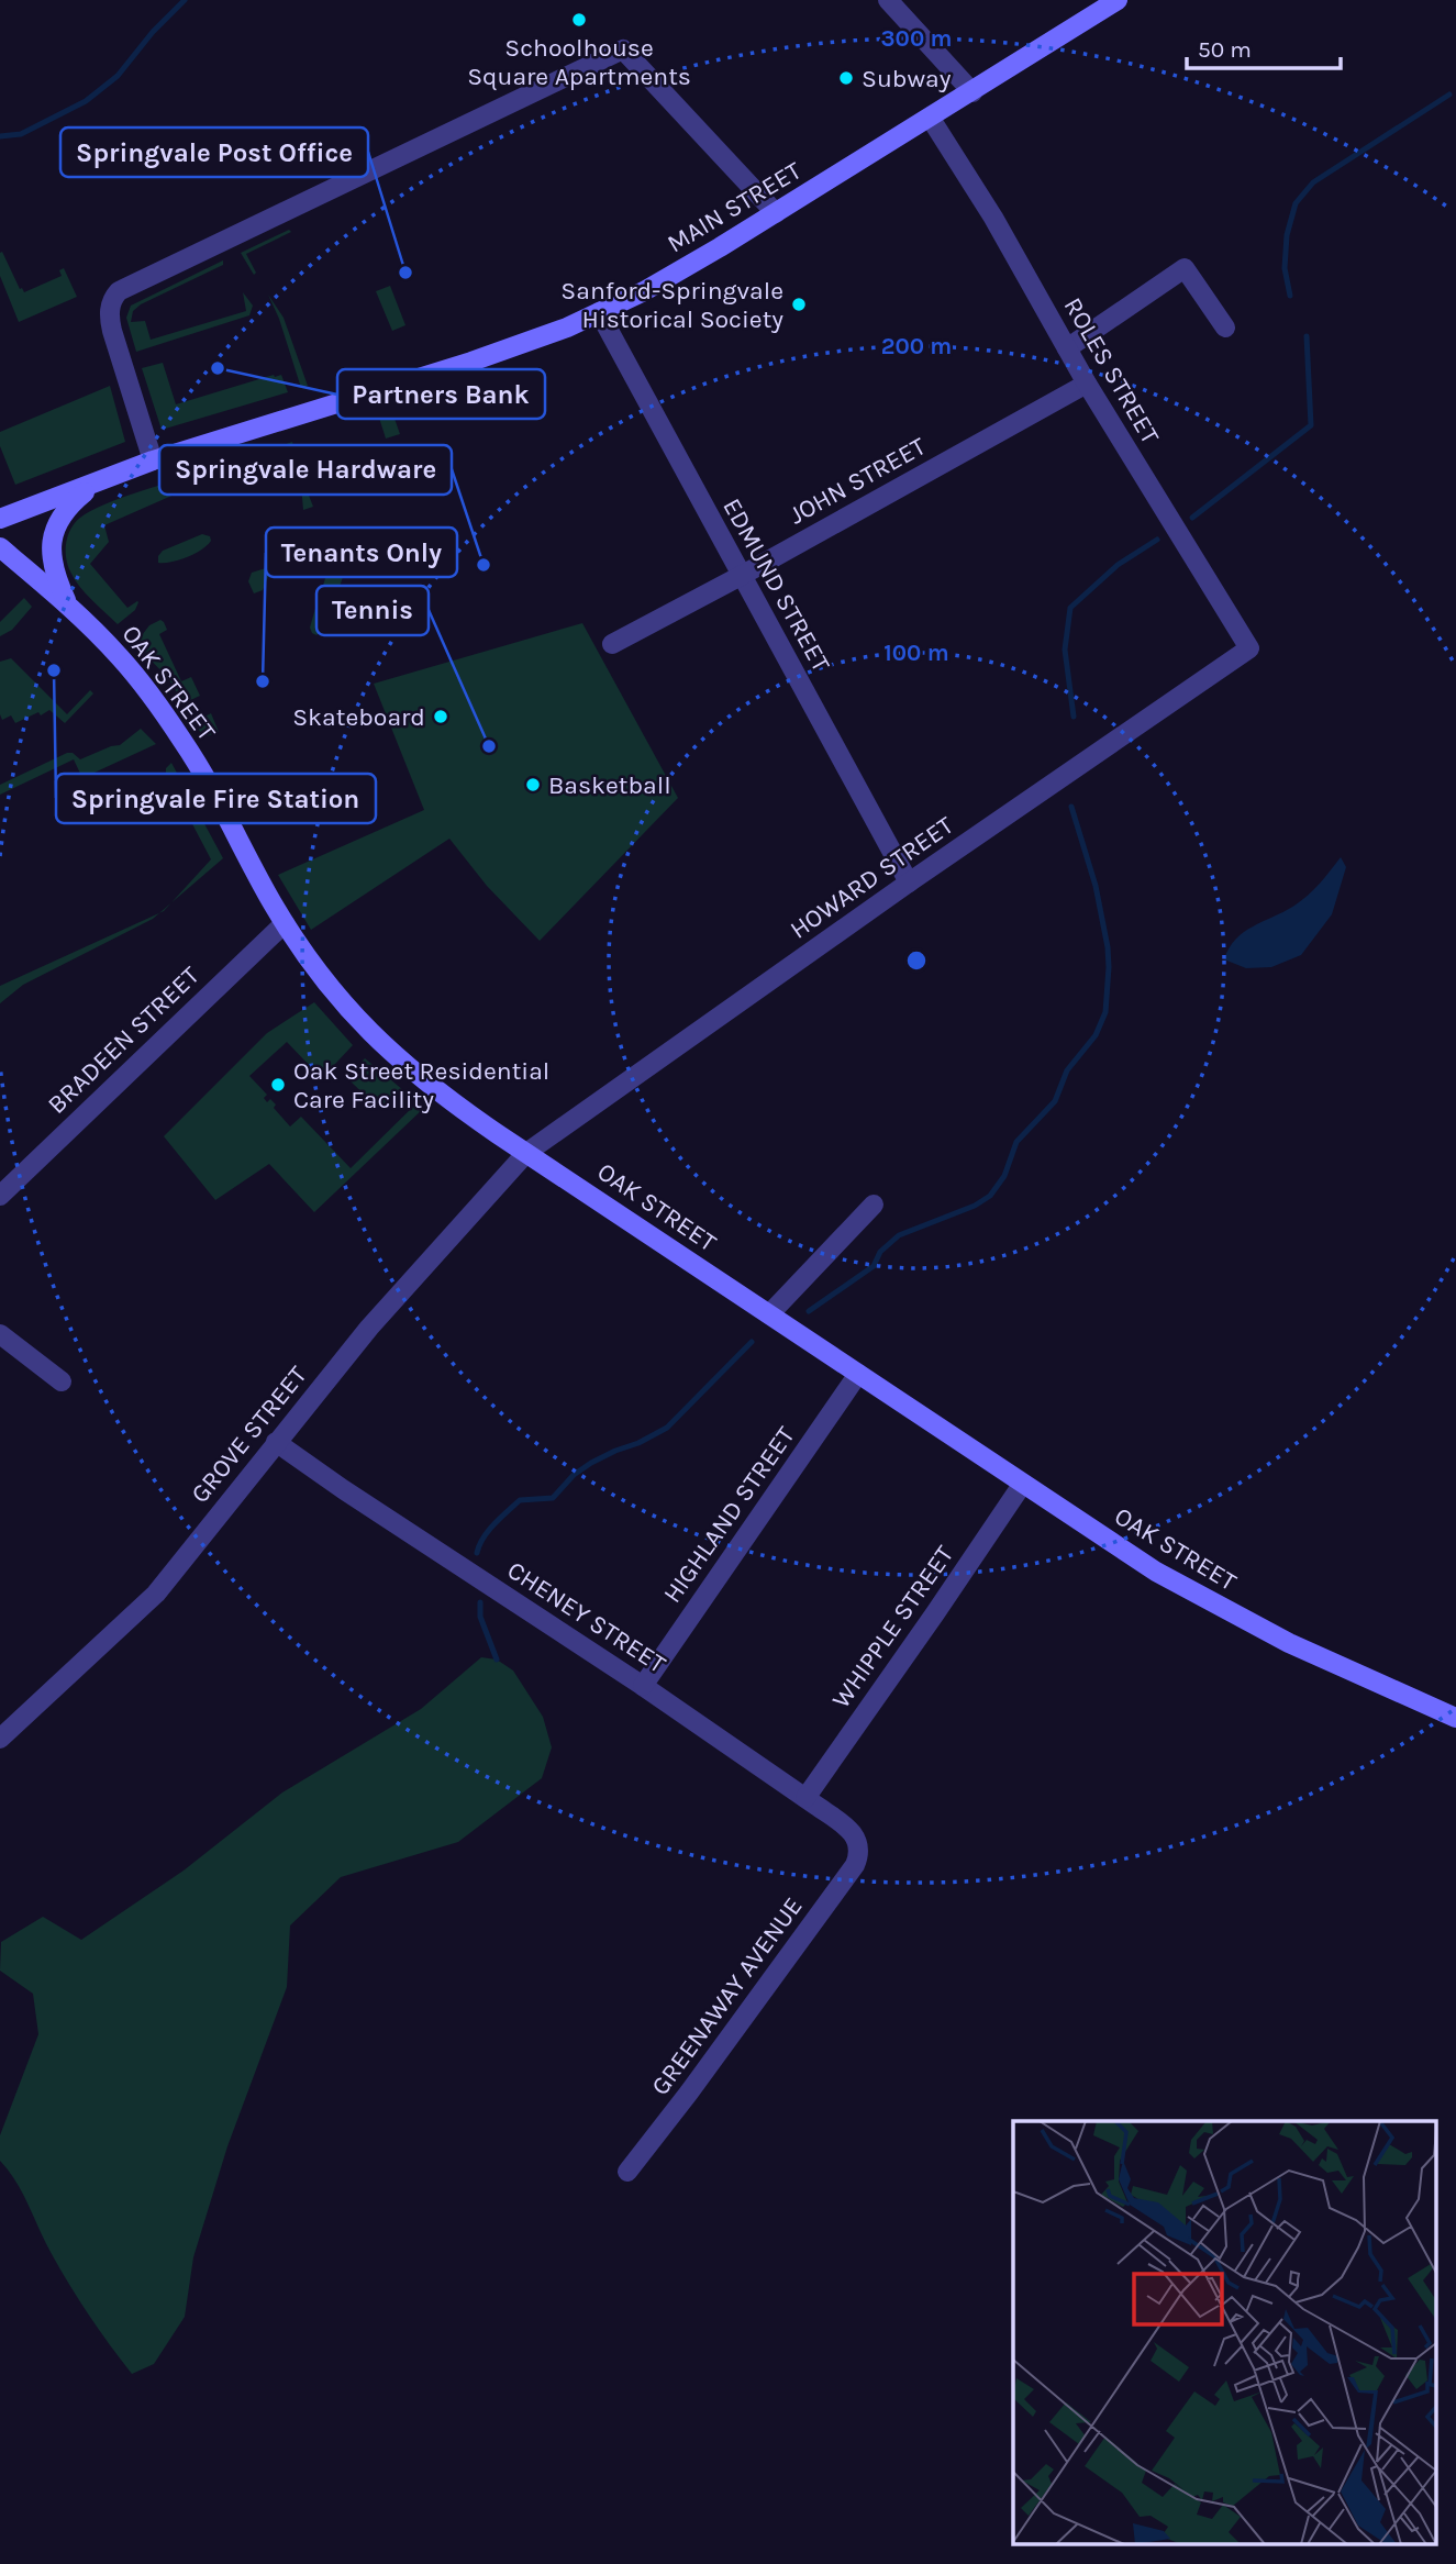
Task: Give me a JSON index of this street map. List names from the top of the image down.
{
  "streets": {
    "main road": ["MAIN STREET", "OAK STREET"],
    "street": [
      "ROLES STREET",
      "JOHN STREET",
      "EDMUND STREET",
      "HOWARD STREET",
      "BRADEEN STREET",
      "GROVE STREET",
      "HIGHLAND STREET",
      "CHENEY STREET",
      "WHIPPLE STREET",
      "GREENAWAY AVENUE"
    ]
  },
  "crossings": [
    ["MAIN STREET", "ROLES STREET"],
    ["MAIN STREET", "EDMUND STREET"],
    ["ROLES STREET", "JOHN STREET"],
    ["ROLES STREET", "HOWARD STREET"],
    ["JOHN STREET", "EDMUND STREET"],
    ["EDMUND STREET", "HOWARD STREET"],
    ["OAK STREET", "HOWARD STREET"],
    ["OAK STREET", "BRADEEN STREET"],
    ["OAK STREET", "GROVE STREET"],
    ["OAK STREET", "HIGHLAND STREET"],
    ["OAK STREET", "WHIPPLE STREET"],
    ["HOWARD STREET", "GROVE STREET"],
    ["GROVE STREET", "CHENEY STREET"],
    ["HIGHLAND STREET", "CHENEY STREET"],
    ["CHENEY STREET", "WHIPPLE STREET"],
    ["CHENEY STREET", "GREENAWAY AVENUE"]
  ],
  "places": [
    "Schoolhouse Square Apartments",
    "Subway",
    "Springvale Post Office",
    "Sanford-Springvale Historical Society",
    "Partners Bank",
    "Springvale Hardware",
    "Springvale Fire Station",
    "Tenants Only",
    "Skateboard",
    "Tennis",
    "Basketball",
    "Oak Street Residential Care Facility"
  ],
  "scale_bar": "50 m",
  "rings": ["300 m", "200 m", "100 m"]
}
